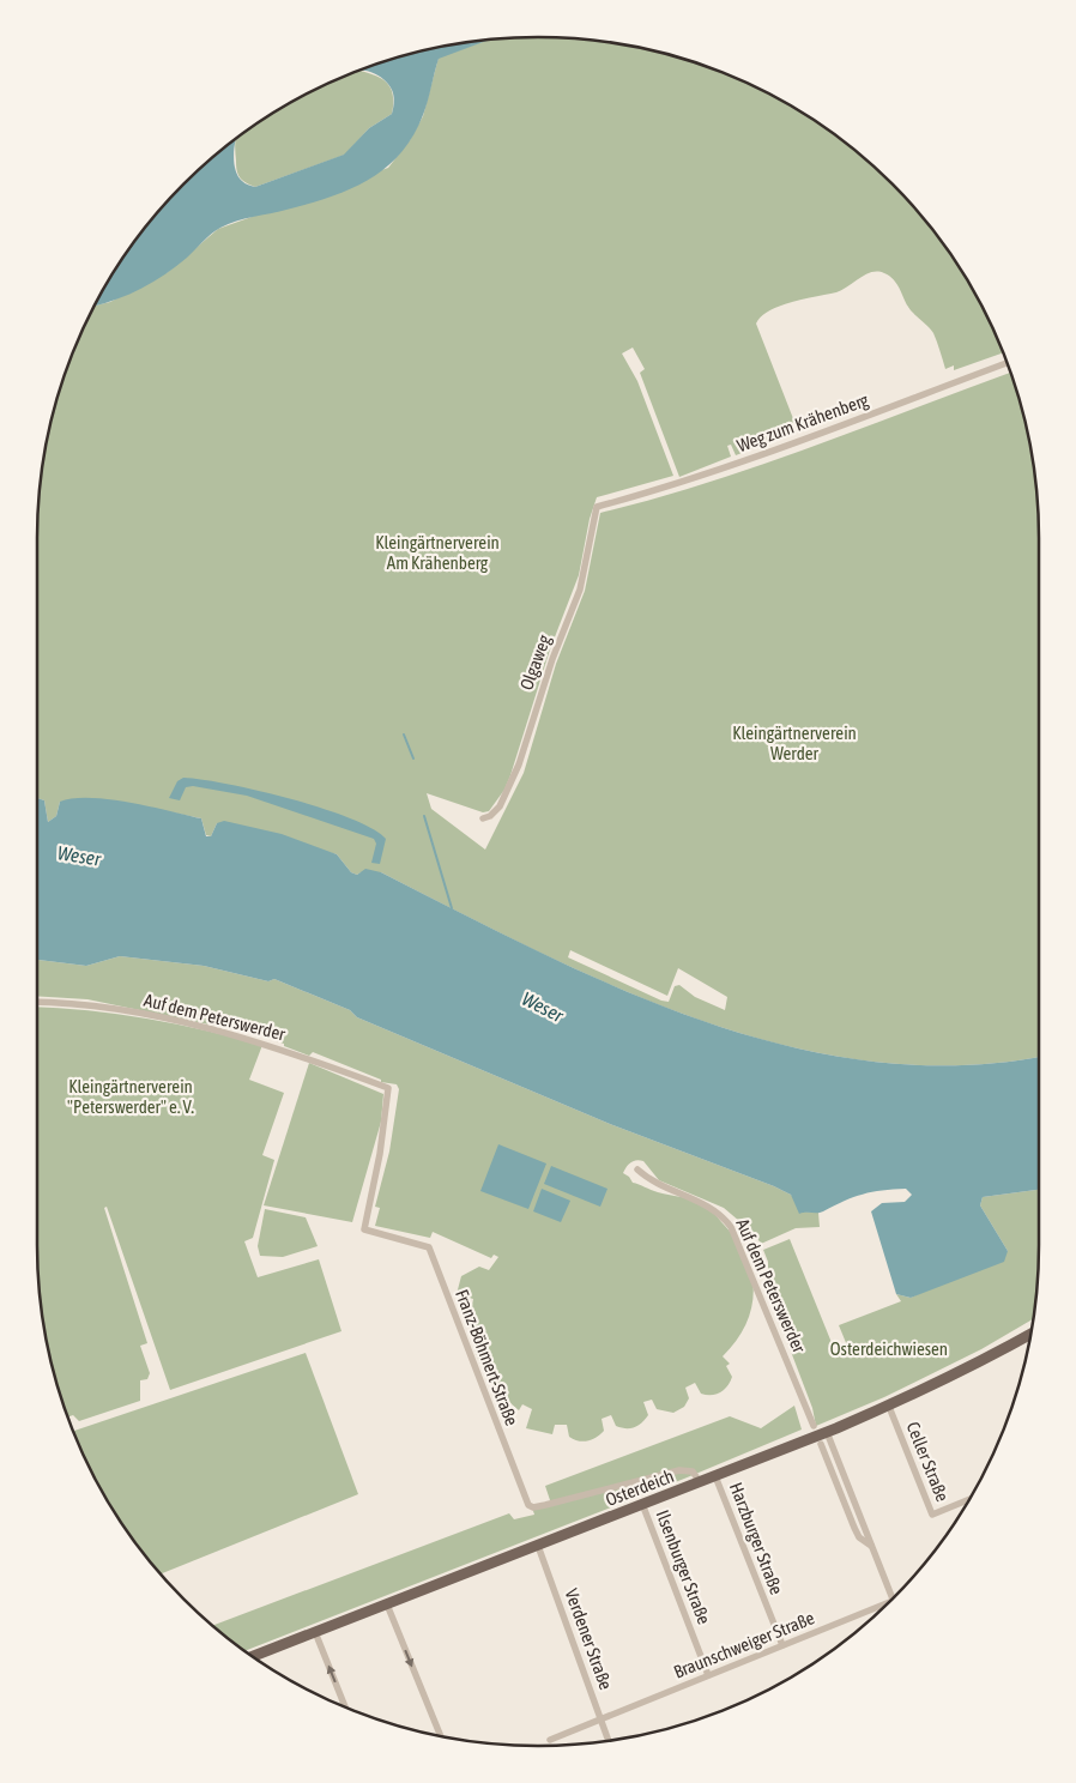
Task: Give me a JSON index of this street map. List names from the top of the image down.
{
  "streets": {
    "main road": ["Osterdeich"],
    "street": [
      "Weg zum Krähenberg",
      "Olgaweg",
      "Auf dem Peterswerder",
      "Franz-Böhmert-Straße",
      "Celler Straße",
      "Harzburger Straße",
      "Ilsenburger Straße",
      "Verdener Straße",
      "Braunschweiger Straße"
    ]
  },
  "crossings": [
    ["Weg zum Krähenberg", "Olgaweg"],
    ["Auf dem Peterswerder", "Franz-Böhmert-Straße"],
    ["Franz-Böhmert-Straße", "Osterdeich"],
    ["Celler Straße", "Osterdeich"],
    ["Osterdeich", "Harzburger Straße"],
    ["Osterdeich", "Ilsenburger Straße"],
    ["Osterdeich", "Verdener Straße"],
    ["Harzburger Straße", "Braunschweiger Straße"],
    ["Ilsenburger Straße", "Braunschweiger Straße"],
    ["Verdener Straße", "Braunschweiger Straße"]
  ],
  "water": ["Weser"],
  "parks": [
    "Kleingärtnerverein Am Krähenberg",
    "Kleingärtnerverein Werder",
    "Kleingärtnerverein \"Peterswerder\" e. V.",
    "Osterdeichwiesen"
  ]
}
